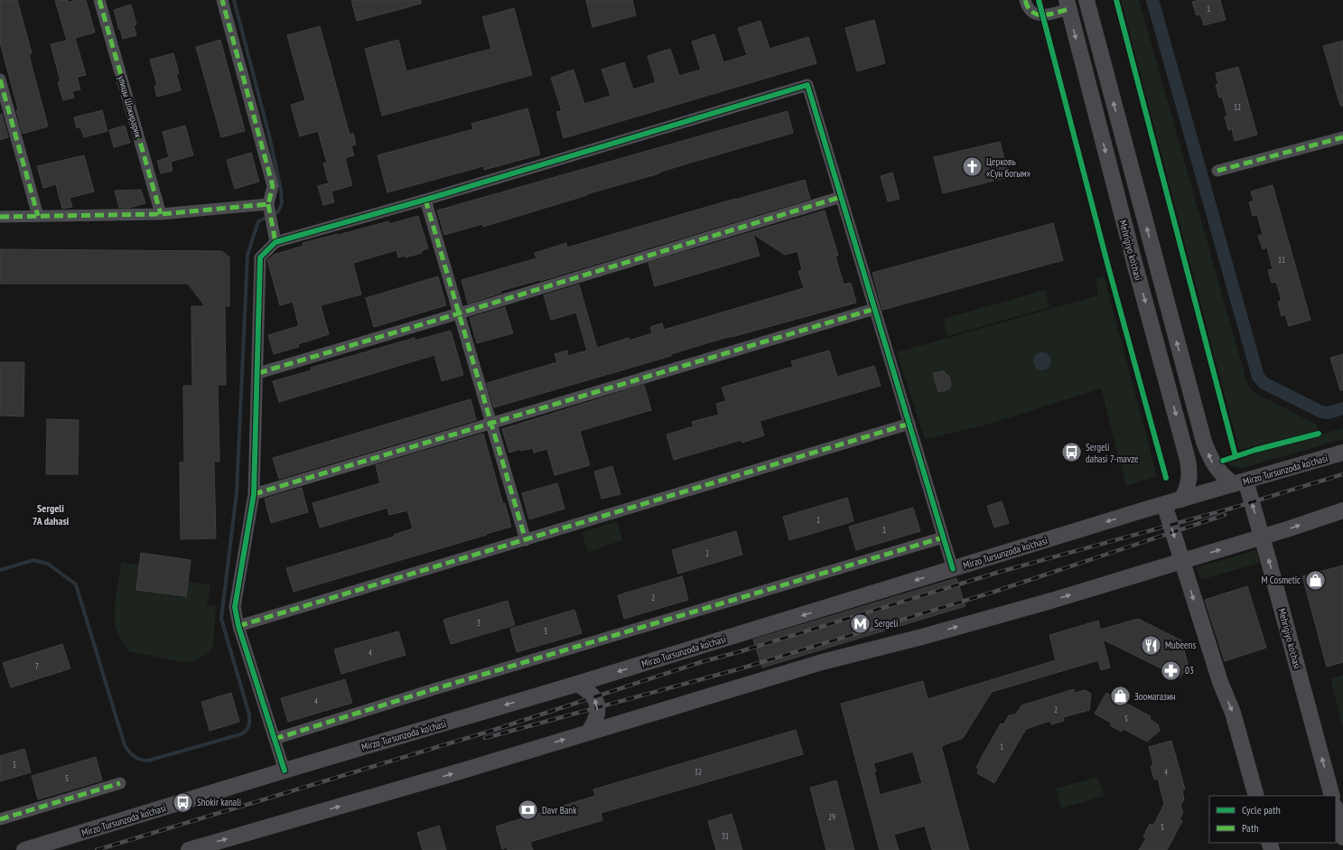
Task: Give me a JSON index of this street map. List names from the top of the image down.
{
  "streets": {
    "main road": ["Mehrigiyo ko'chasi", "Mirzo Tursunzoda ko'chasi"],
    "street": ["улицы Шокирарик"]
  },
  "crossings": [
    ["Mehrigiyo ko'chasi", "Mirzo Tursunzoda ko'chasi"]
  ],
  "districts": ["Sergeli 7A dahasi"],
  "places": {
    "church": ["Церковь «Сун богым»"],
    "bus stop": ["Sergeli dahasi 7-mavze", "Shokir kanali"],
    "shop": ["M Cosmetic", "Зоомагазин"],
    "metro station": ["Sergeli"],
    "restaurant": ["Mubeens"],
    "pharmacy": ["03"],
    "bank": ["Davr Bank"]
  },
  "house_numbers": [
    "1",
    "12",
    "11",
    "1",
    "1",
    "2",
    "2",
    "3",
    "3",
    "4",
    "7",
    "4",
    "2",
    "5",
    "1",
    "5",
    "32",
    "4",
    "5",
    "29",
    "5",
    "31"
  ],
  "legend": ["Cycle path", "Path"]
}
